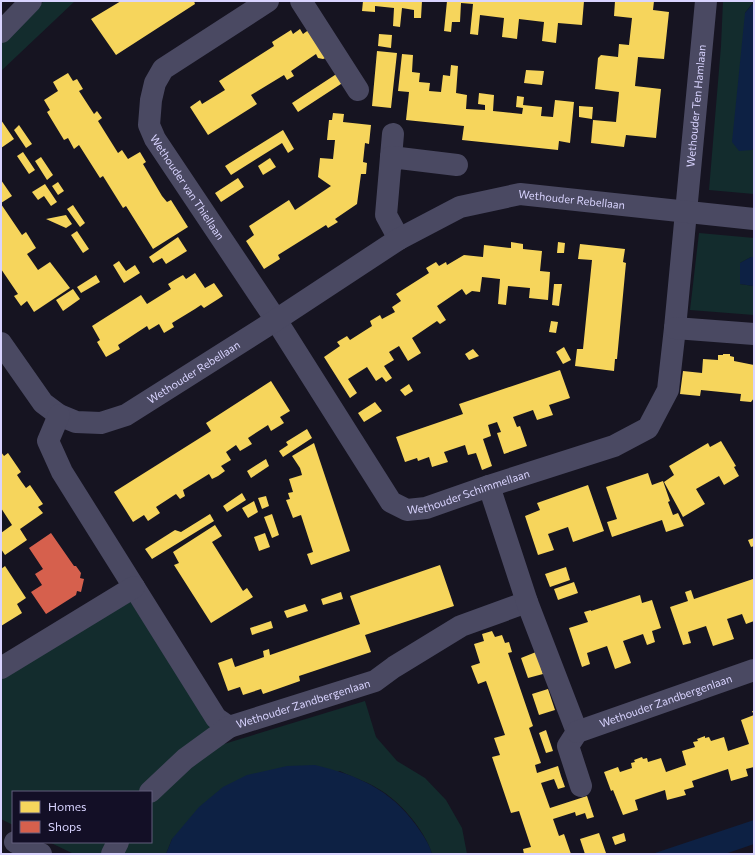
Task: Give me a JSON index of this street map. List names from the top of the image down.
{
  "streets": {
    "street": [
      "Wethouder Ten Hamlaan",
      "Wethouder van Thiellaan",
      "Wethouder Rebellaan",
      "Wethouder Schimmellaan",
      "Wethouder Zandbergenlaan"
    ]
  },
  "crossings": [
    ["Wethouder Ten Hamlaan", "Wethouder Rebellaan"],
    ["Wethouder Ten Hamlaan", "Wethouder Schimmellaan"],
    ["Wethouder van Thiellaan", "Wethouder Rebellaan"],
    ["Wethouder van Thiellaan", "Wethouder Schimmellaan"],
    ["Wethouder Rebellaan", "Wethouder Schimmellaan"],
    ["Wethouder Rebellaan", "Wethouder Zandbergenlaan"]
  ],
  "legend": ["Homes", "Shops"]
}
